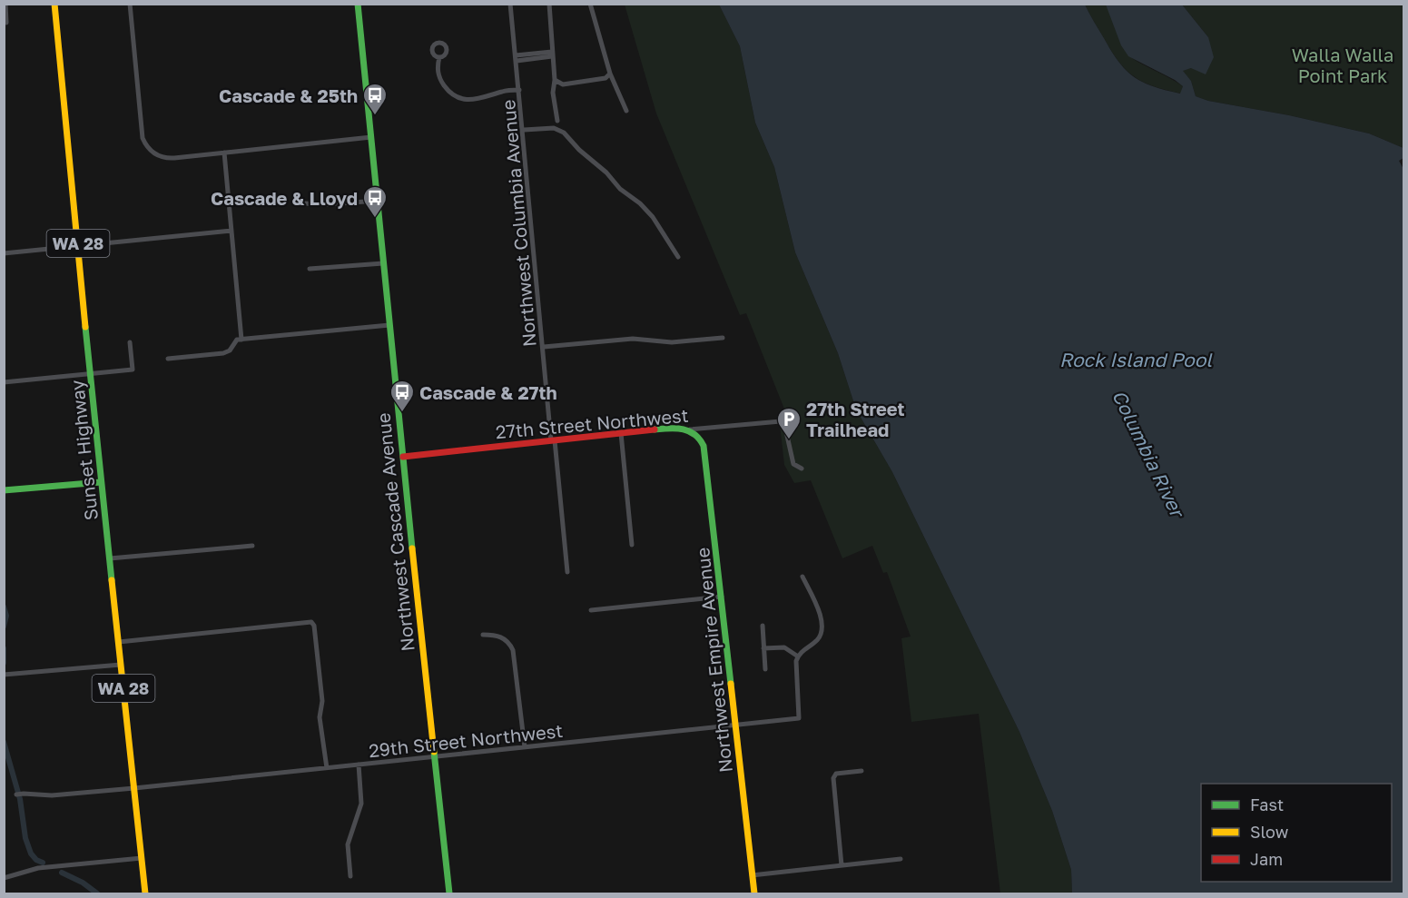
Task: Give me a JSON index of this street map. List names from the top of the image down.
{
  "streets": {
    "main road": [
      "WA 28",
      "27th Street Northwest",
      "Sunset Highway",
      "Northwest Cascade Avenue",
      "Northwest Empire Avenue"
    ],
    "street": ["Northwest Columbia Avenue", "29th Street Northwest"]
  },
  "crossings": [
    ["Northwest Columbia Avenue", "27th Street Northwest"],
    ["27th Street Northwest", "Northwest Cascade Avenue"],
    ["27th Street Northwest", "Northwest Empire Avenue"],
    ["Sunset Highway", "29th Street Northwest"],
    ["Northwest Cascade Avenue", "29th Street Northwest"],
    ["Northwest Empire Avenue", "29th Street Northwest"]
  ],
  "water": ["Rock Island Pool", "Columbia River"],
  "parks": ["Walla Walla Point Park"],
  "places": {
    "bus stop": ["Cascade & 25th", "Cascade & Lloyd", "Cascade & 27th"],
    "parking": ["27th Street Trailhead"]
  },
  "legend": ["Fast", "Slow", "Jam"]
}
